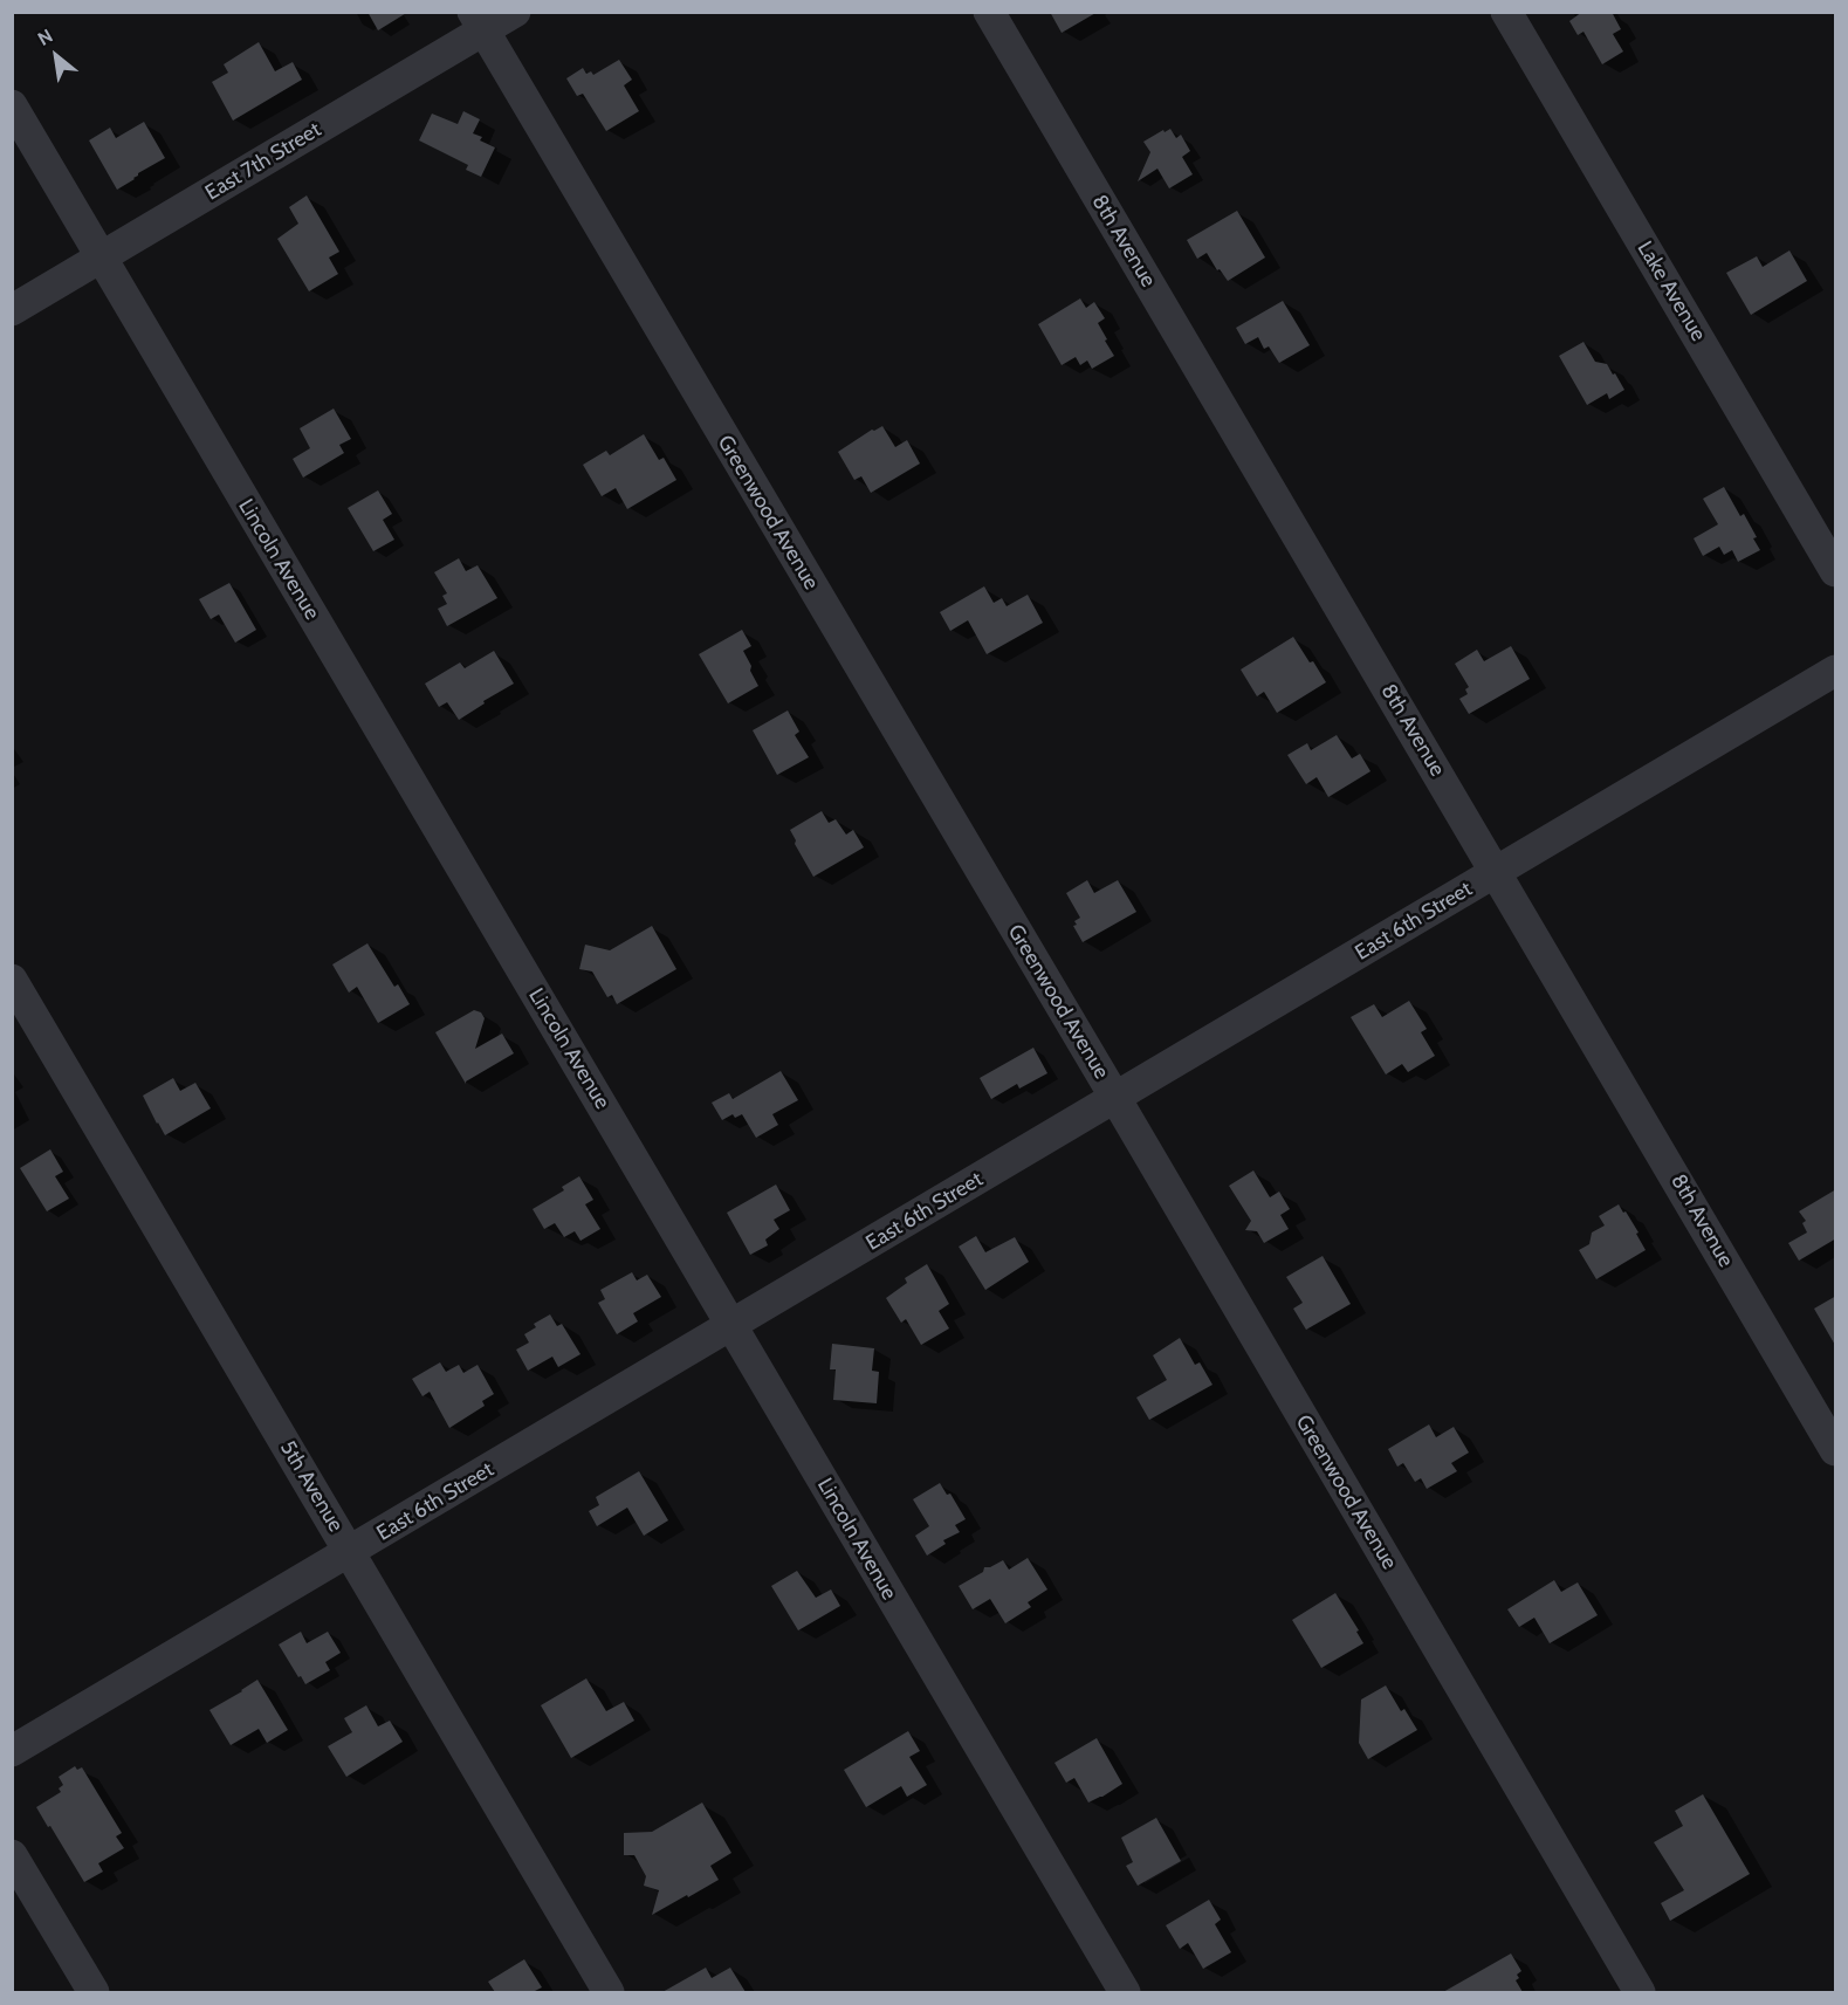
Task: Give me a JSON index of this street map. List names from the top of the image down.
{
  "streets": {
    "street": [
      "East 7th Street",
      "8th Avenue",
      "Lake Avenue",
      "Greenwood Avenue",
      "Lincoln Avenue",
      "East 6th Street",
      "5th Avenue"
    ]
  },
  "crossings": [
    ["East 7th Street", "Greenwood Avenue"],
    ["East 7th Street", "Lincoln Avenue"],
    ["8th Avenue", "East 6th Street"],
    ["Greenwood Avenue", "East 6th Street"],
    ["Lincoln Avenue", "East 6th Street"],
    ["East 6th Street", "5th Avenue"]
  ],
  "north": "top left"
}
